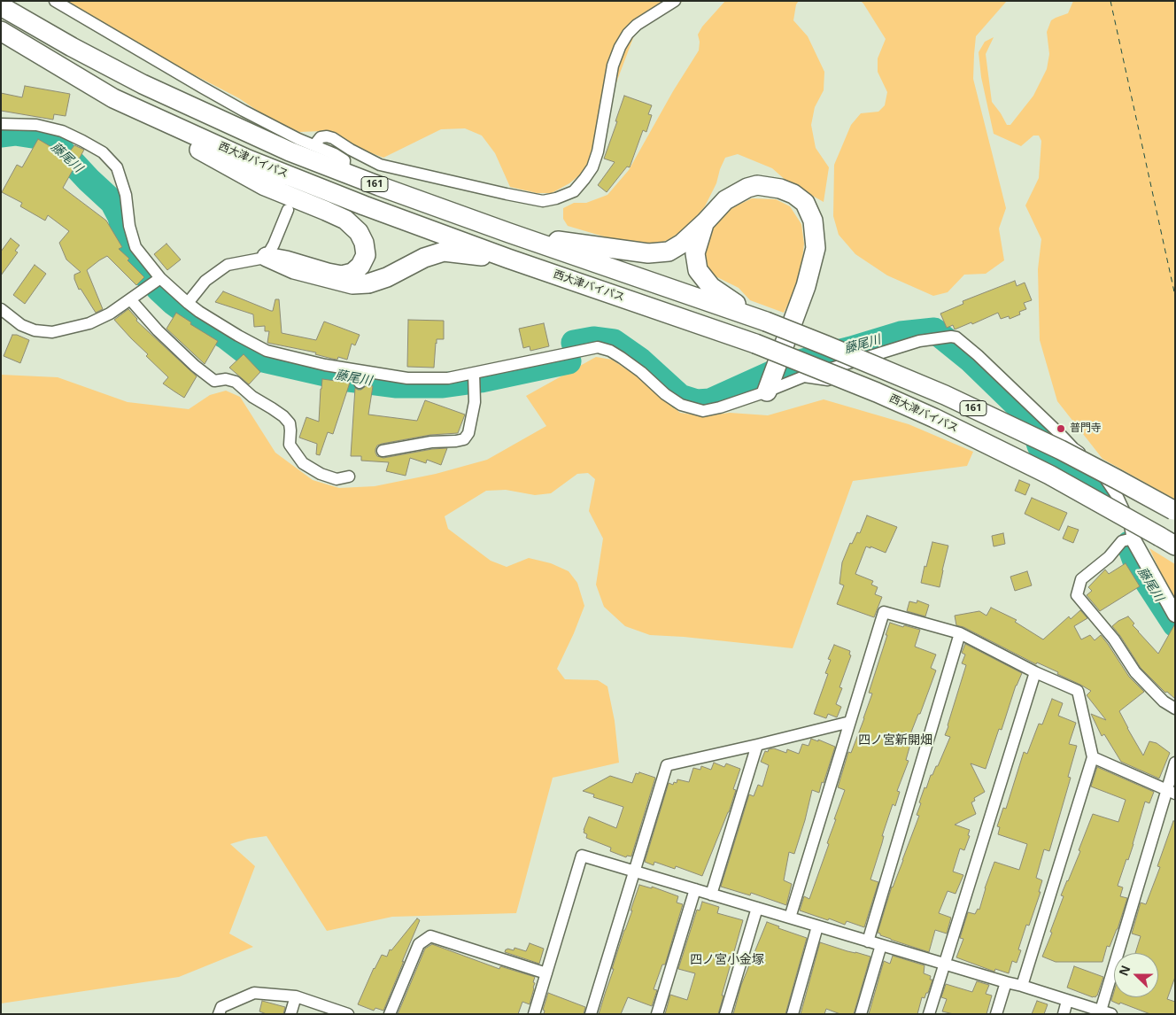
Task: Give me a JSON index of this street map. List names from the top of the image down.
{
  "streets": {
    "highway": ["西大津バイパス", "161"]
  },
  "districts": ["四ノ宮新開畑", "四ノ宮小金塚"],
  "water": ["藤尾川"],
  "places": ["普門寺"],
  "north": "left"
}
